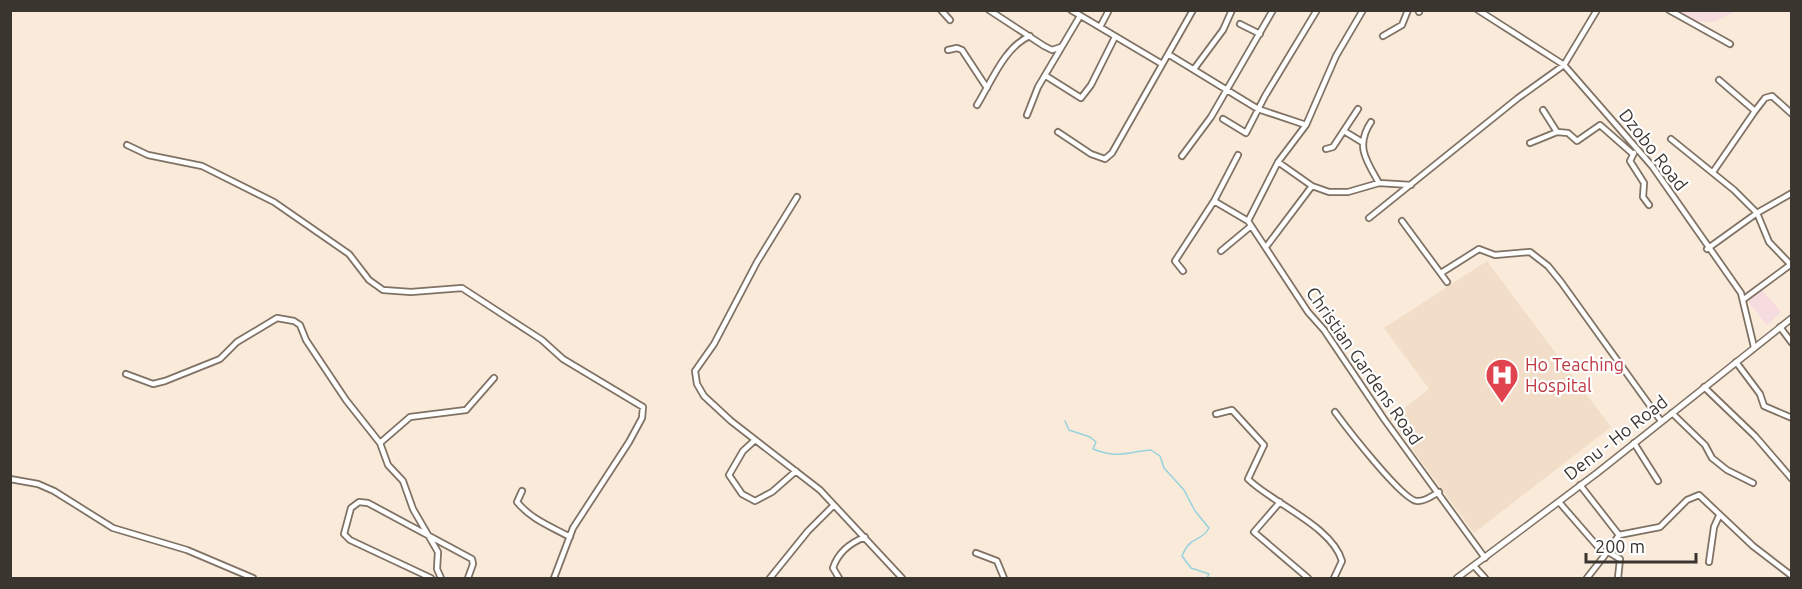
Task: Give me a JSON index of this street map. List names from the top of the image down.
{
  "streets": {
    "main road": ["Denu - Ho Road"],
    "street": ["Dzobo Road", "Christian Gardens Road"]
  },
  "crossings": [
    ["Dzobo Road", "Denu - Ho Road"],
    ["Christian Gardens Road", "Denu - Ho Road"]
  ],
  "places": {
    "hospital": ["Ho Teaching Hospital"]
  },
  "scale_bar": "200 m"
}
